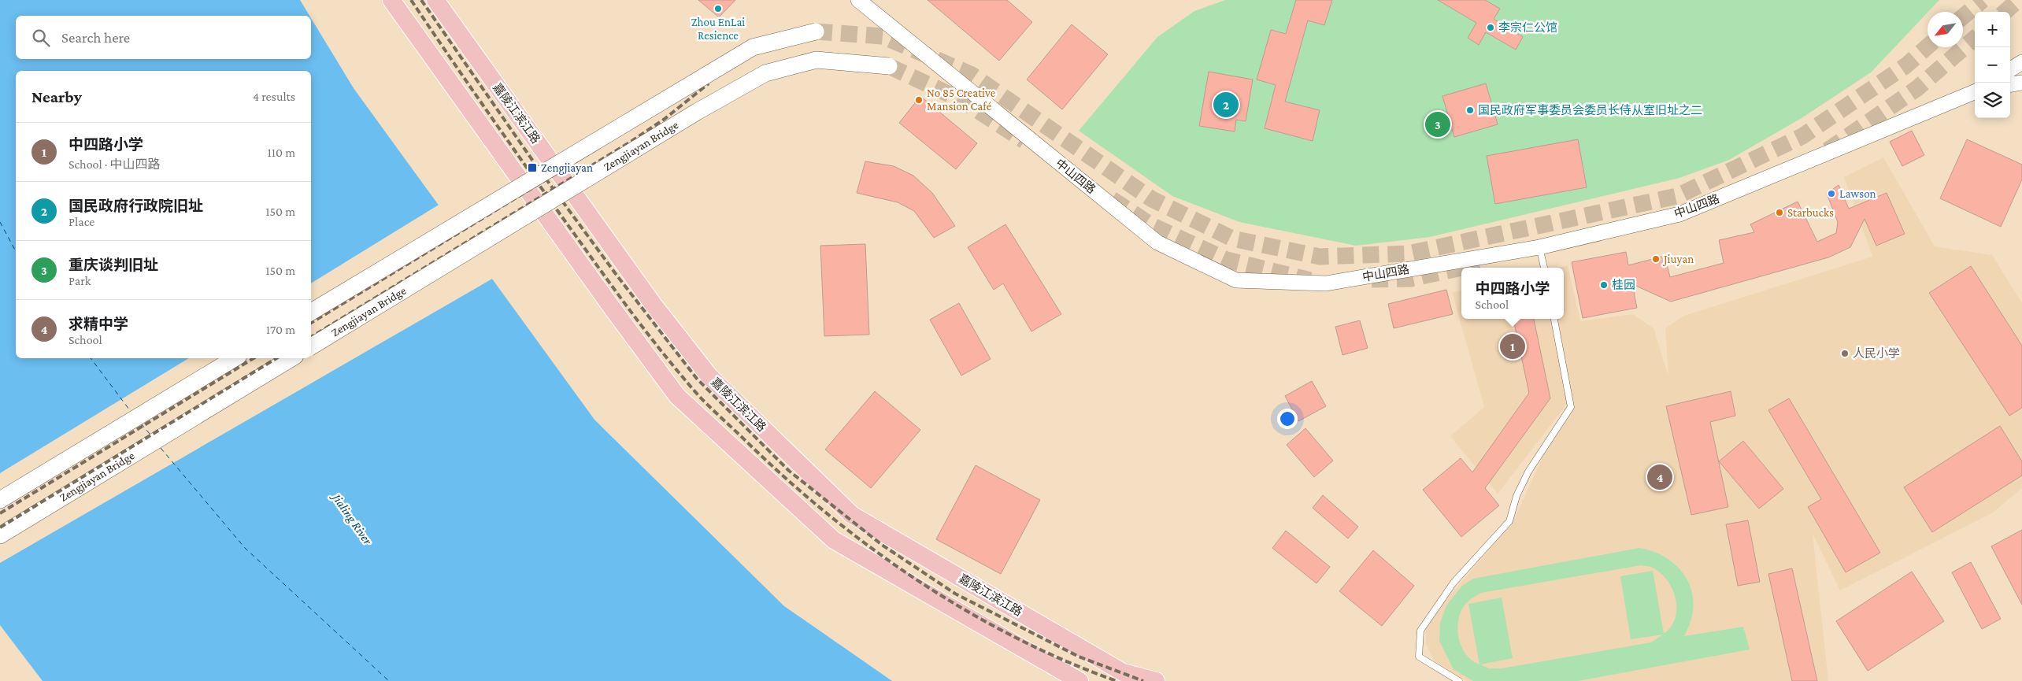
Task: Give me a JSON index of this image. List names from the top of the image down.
{
  "streets": {
    "main road": ["嘉陵江滨江路", "Zengjiayan Bridge"],
    "street": ["中山四路"]
  },
  "water": ["Jialing River"],
  "places": {
    "other": [
      "Zhou EnLai Resience",
      "李宗仁公馆",
      "No 85 Creative Mansion Café",
      "国民政府军事委员会委员长侍从室旧址之二",
      "Lawson",
      "Starbucks",
      "Jiuyan",
      "桂园",
      "人民小学"
    ],
    "transit": ["Zengjiayan"]
  },
  "north": "bottom left",
  "page": {
    "map_buttons": ["+", "−"],
    "search": "Search here",
    "heading": ["Nearby", "4 results"],
    "pins": [
      "2",
      "3",
      "1",
      "4"
    ],
    "list": [
      {
        "mark": "1",
        "name": "中四路小学",
        "note": "School · 中山四路",
        "value": "110 m"
      },
      {
        "mark": "2",
        "name": "国民政府行政院旧址",
        "note": "Place",
        "value": "150 m"
      },
      {
        "mark": "3",
        "name": "重庆谈判旧址",
        "note": "Park",
        "value": "150 m"
      },
      {
        "mark": "4",
        "name": "求精中学",
        "note": "School",
        "value": "170 m"
      }
    ],
    "popup": ["中四路小学", "School"]
  }
}
